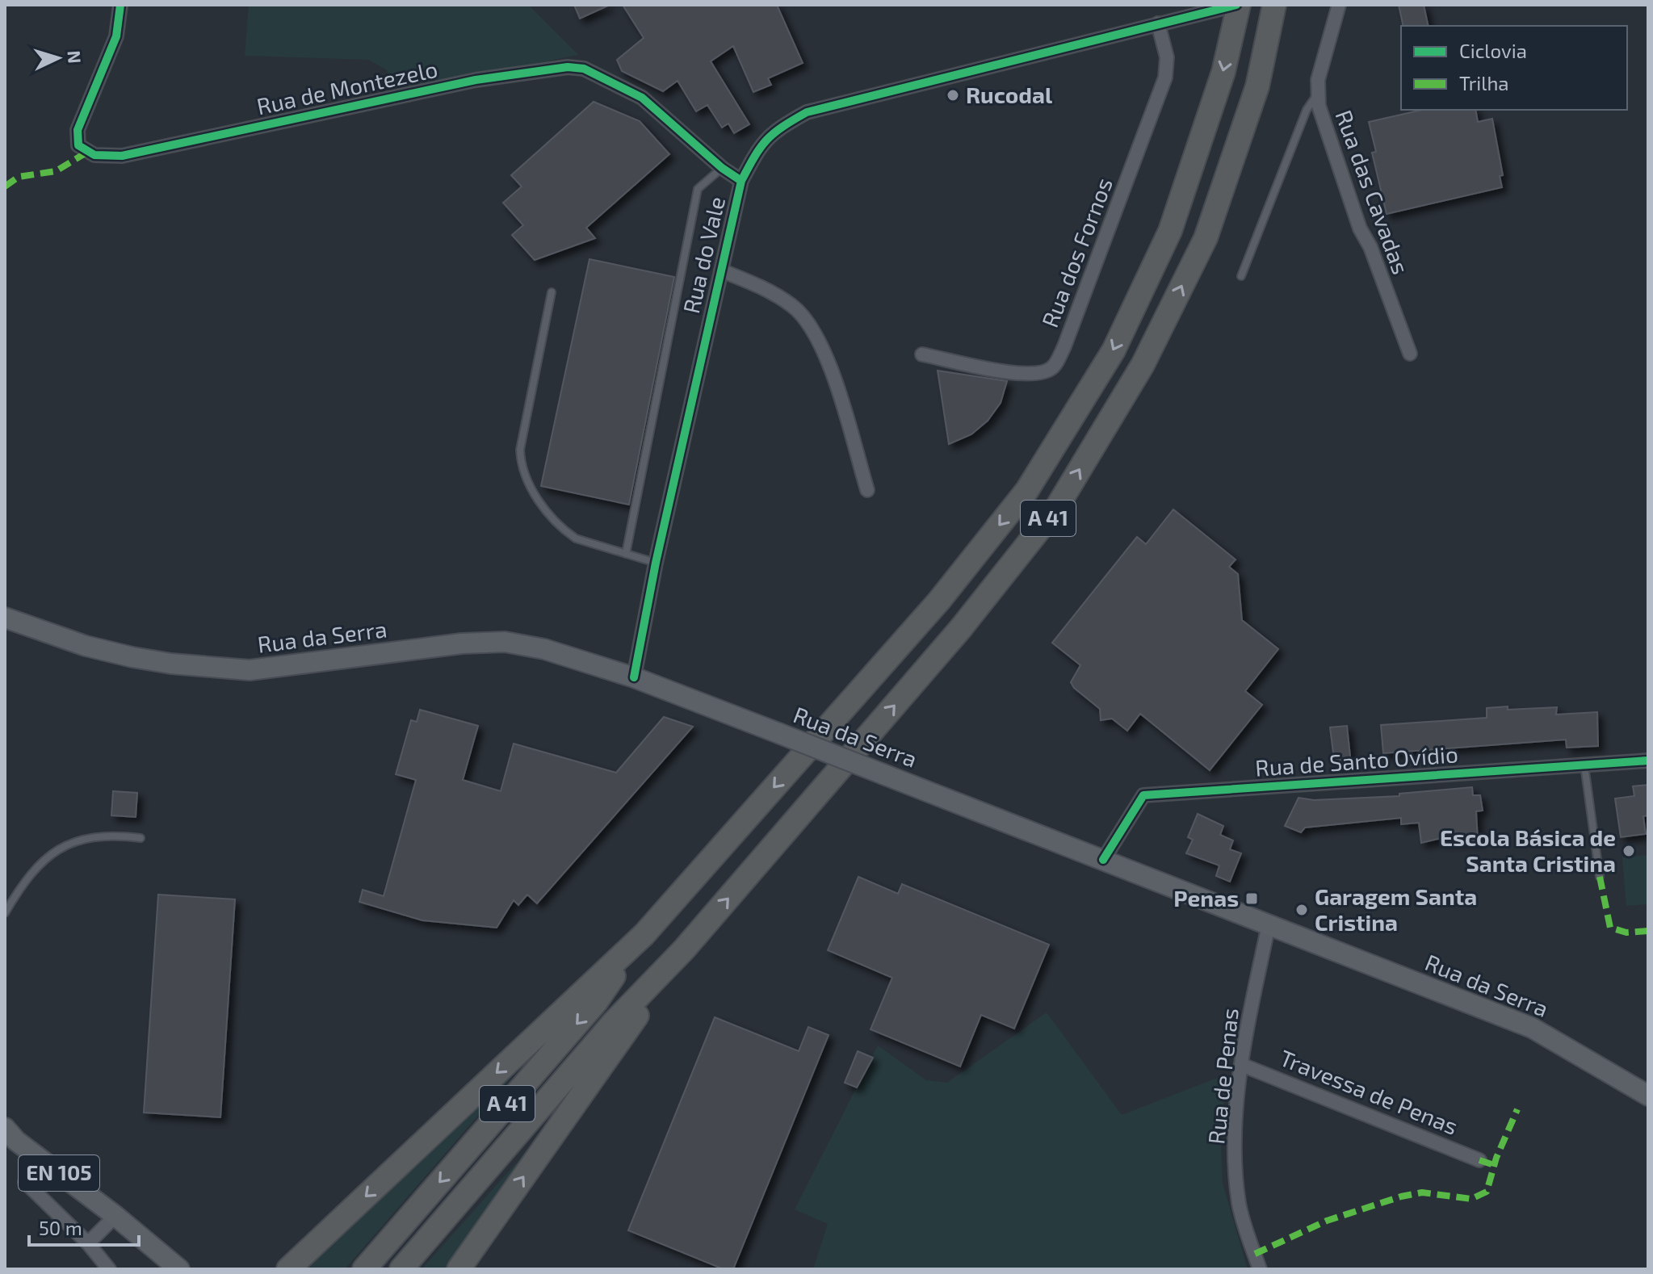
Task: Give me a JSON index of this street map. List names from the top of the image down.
{
  "streets": {
    "highway": ["A 41"],
    "main road": ["Rua da Serra", "EN 105"],
    "street": [
      "Rua de Montezelo",
      "Rua das Cavadas",
      "Rua dos Fornos",
      "Rua do Vale",
      "Rua de Santo Ovídio",
      "Rua de Penas",
      "Travessa de Penas"
    ]
  },
  "crossings": [
    ["Rua de Montezelo", "Rua do Vale"],
    ["Rua dos Fornos", "Rua do Vale"],
    ["Rua do Vale", "A 41"],
    ["Rua do Vale", "Rua da Serra"],
    ["Rua da Serra", "Rua de Santo Ovídio"],
    ["Rua da Serra", "Rua de Penas"],
    ["Rua de Penas", "Travessa de Penas"]
  ],
  "places": {
    "other": ["Rucodal", "Escola Básica de Santa Cristina", "Garagem Santa Cristina"],
    "transit": ["Penas"]
  },
  "legend": ["Ciclovia", "Trilha"],
  "scale_bar": "50 m",
  "north": "right"
}
